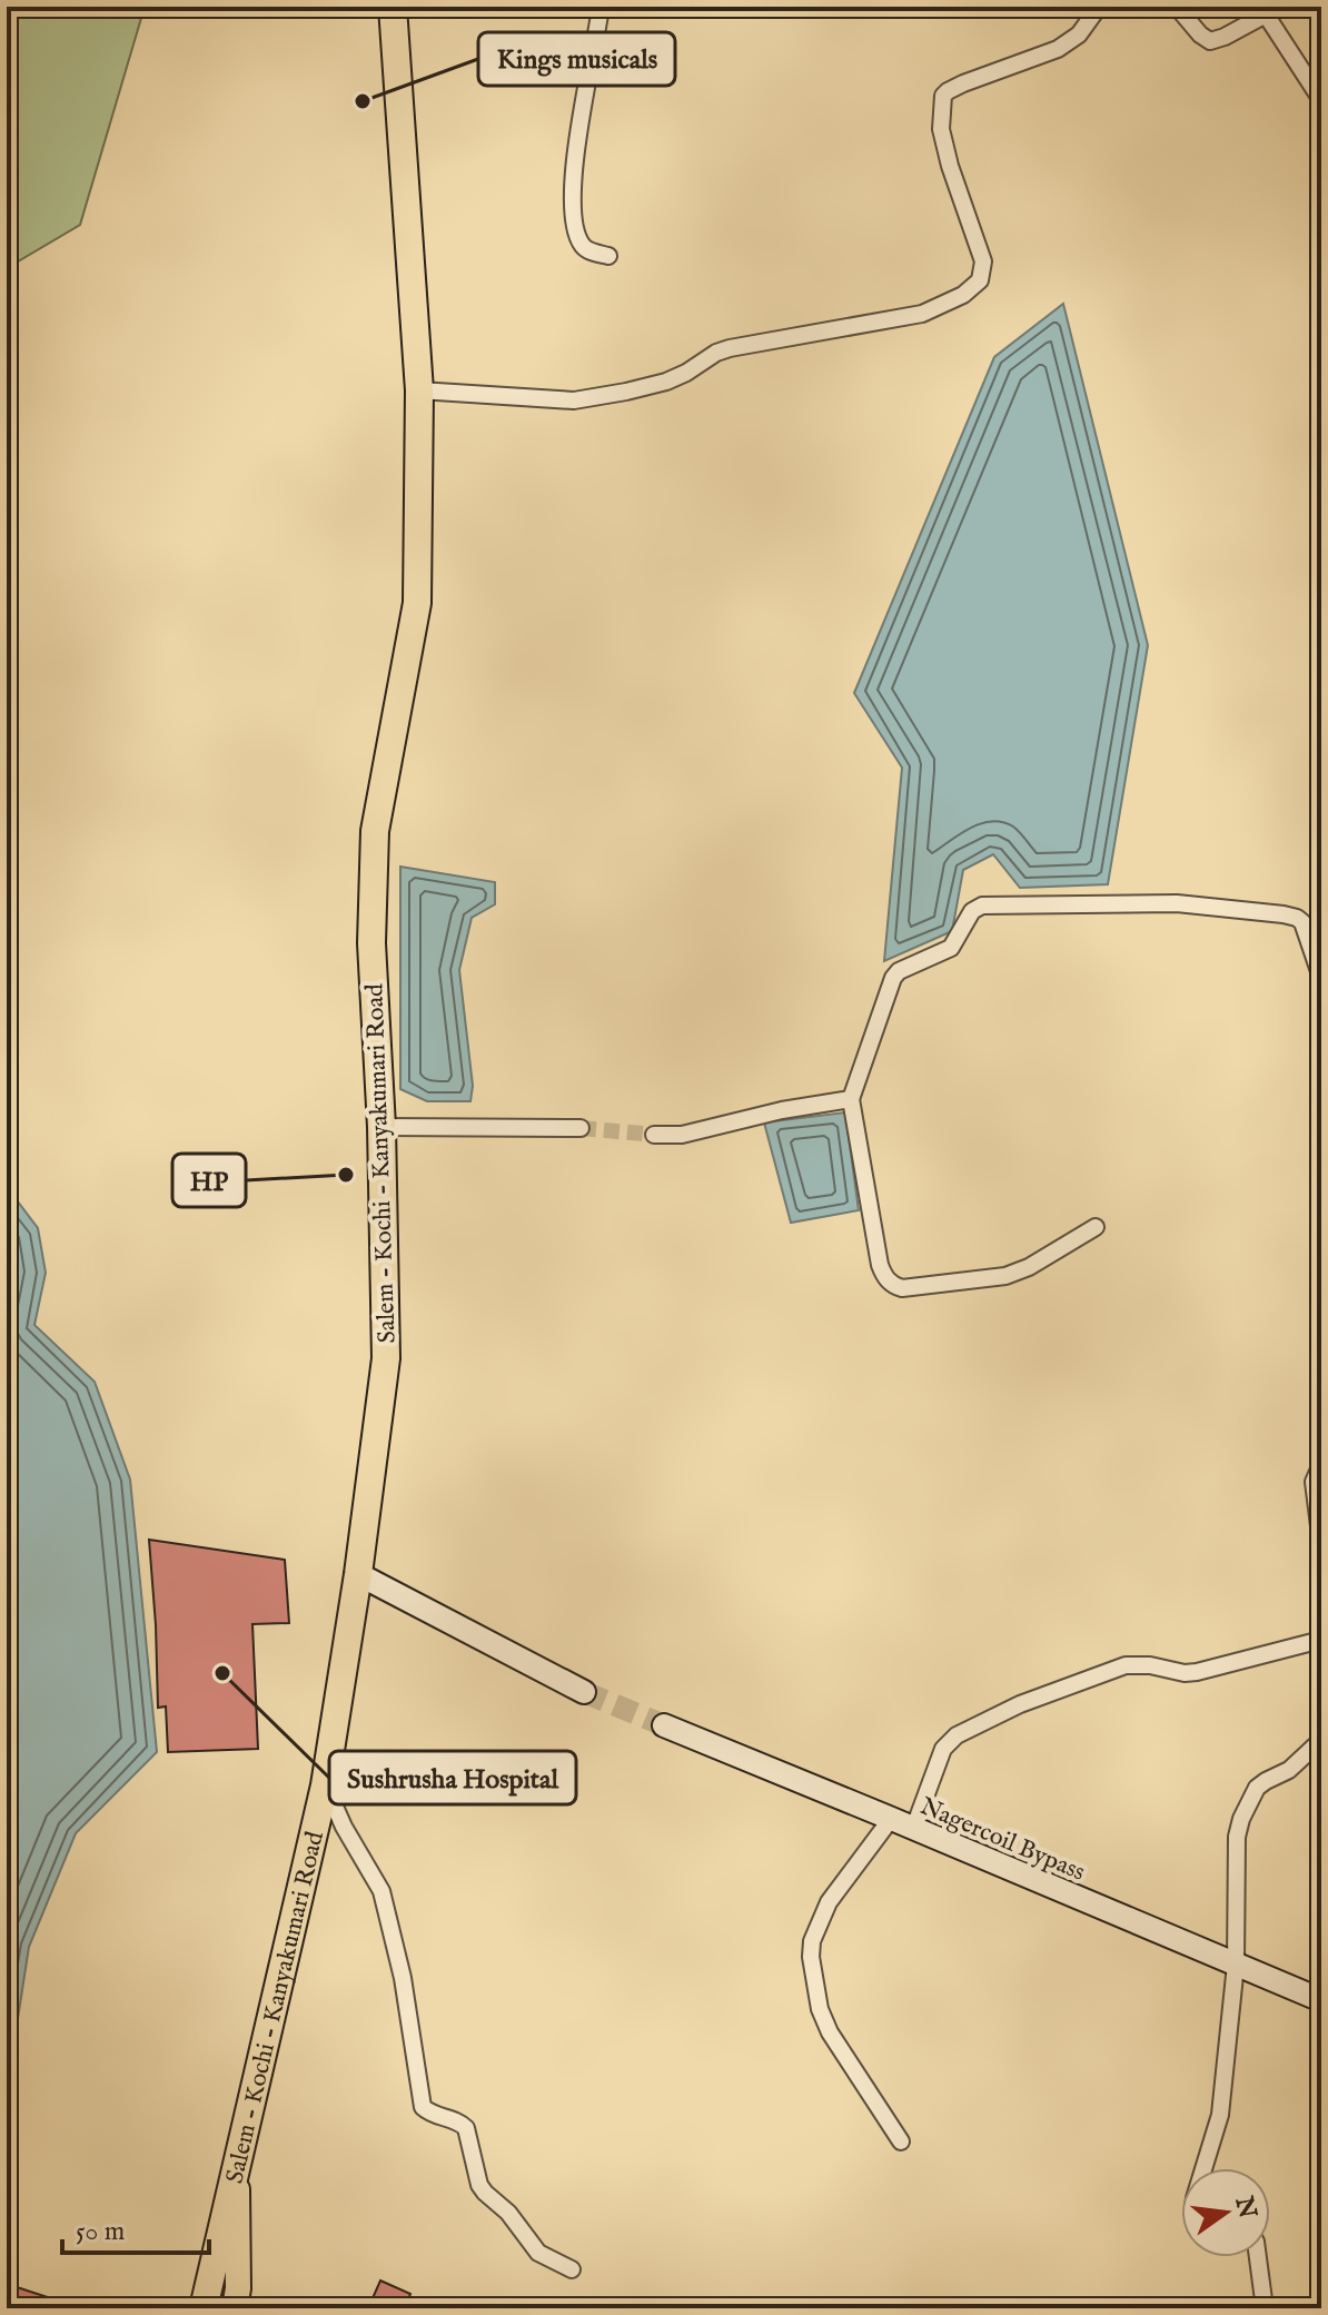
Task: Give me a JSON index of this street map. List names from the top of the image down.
{
  "streets": {
    "highway": ["Salem - Kochi - Kanyakumari Road"],
    "main road": ["Nagercoil Bypass"]
  },
  "places": ["Kings musicals", "HP", "Sushrusha Hospital"],
  "scale_bar": "50 m",
  "north": "right"
}
